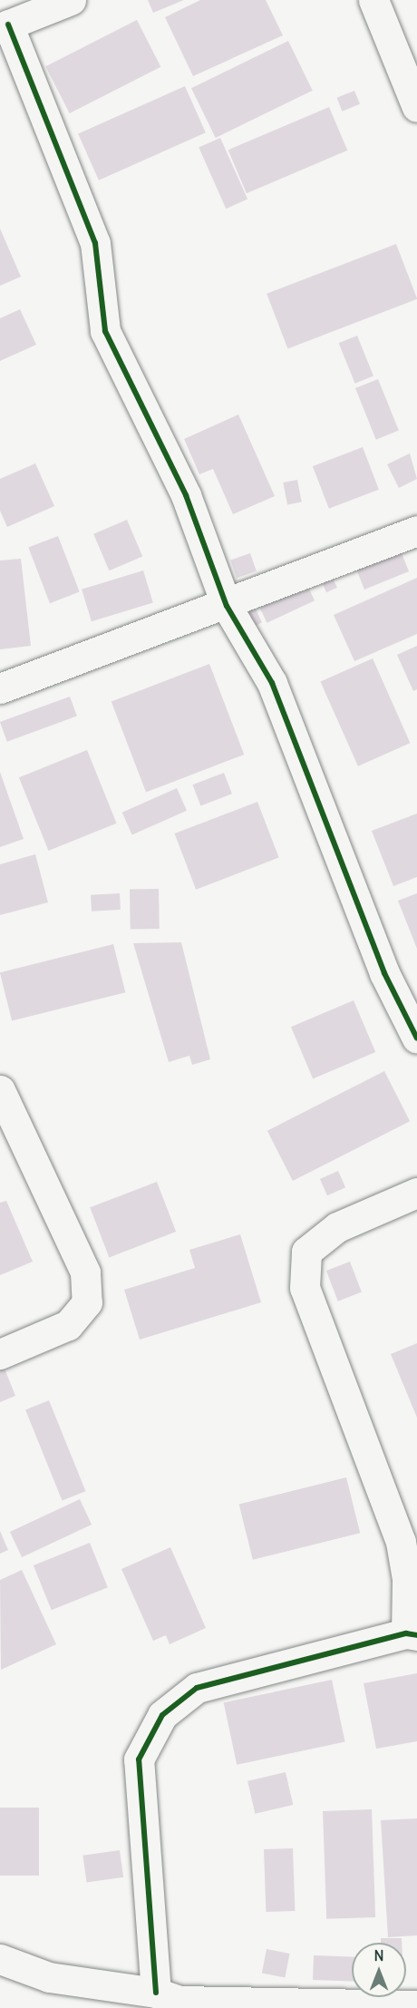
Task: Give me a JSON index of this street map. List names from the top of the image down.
{
  "north": "top"
}
